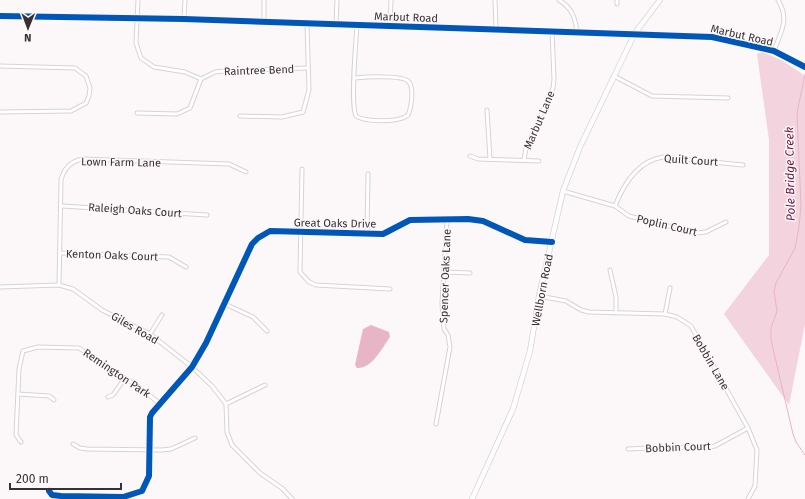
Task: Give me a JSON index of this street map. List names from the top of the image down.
{
  "streets": {
    "street": [
      "Marbut Road",
      "Raintree Bend",
      "Marbut Lane",
      "Quilt Court",
      "Lown Farm Lane",
      "Raleigh Oaks Court",
      "Great Oaks Drive",
      "Poplin Court",
      "Kenton Oaks Court",
      "Spencer Oaks Lane",
      "Wellborn Road",
      "Giles Road",
      "Bobbin Lane",
      "Remington Park",
      "Bobbin Court"
    ]
  },
  "crossings": [
    ["Marbut Road", "Marbut Lane"],
    ["Marbut Road", "Wellborn Road"],
    ["Quilt Court", "Poplin Court"],
    ["Lown Farm Lane", "Raleigh Oaks Court"],
    ["Lown Farm Lane", "Kenton Oaks Court"],
    ["Lown Farm Lane", "Giles Road"],
    ["Great Oaks Drive", "Spencer Oaks Lane"],
    ["Great Oaks Drive", "Wellborn Road"],
    ["Great Oaks Drive", "Giles Road"],
    ["Great Oaks Drive", "Remington Park"],
    ["Poplin Court", "Wellborn Road"],
    ["Wellborn Road", "Bobbin Lane"],
    ["Bobbin Lane", "Bobbin Court"]
  ],
  "water": ["Pole Bridge Creek"],
  "scale_bar": "200 m",
  "north": "bottom"
}
